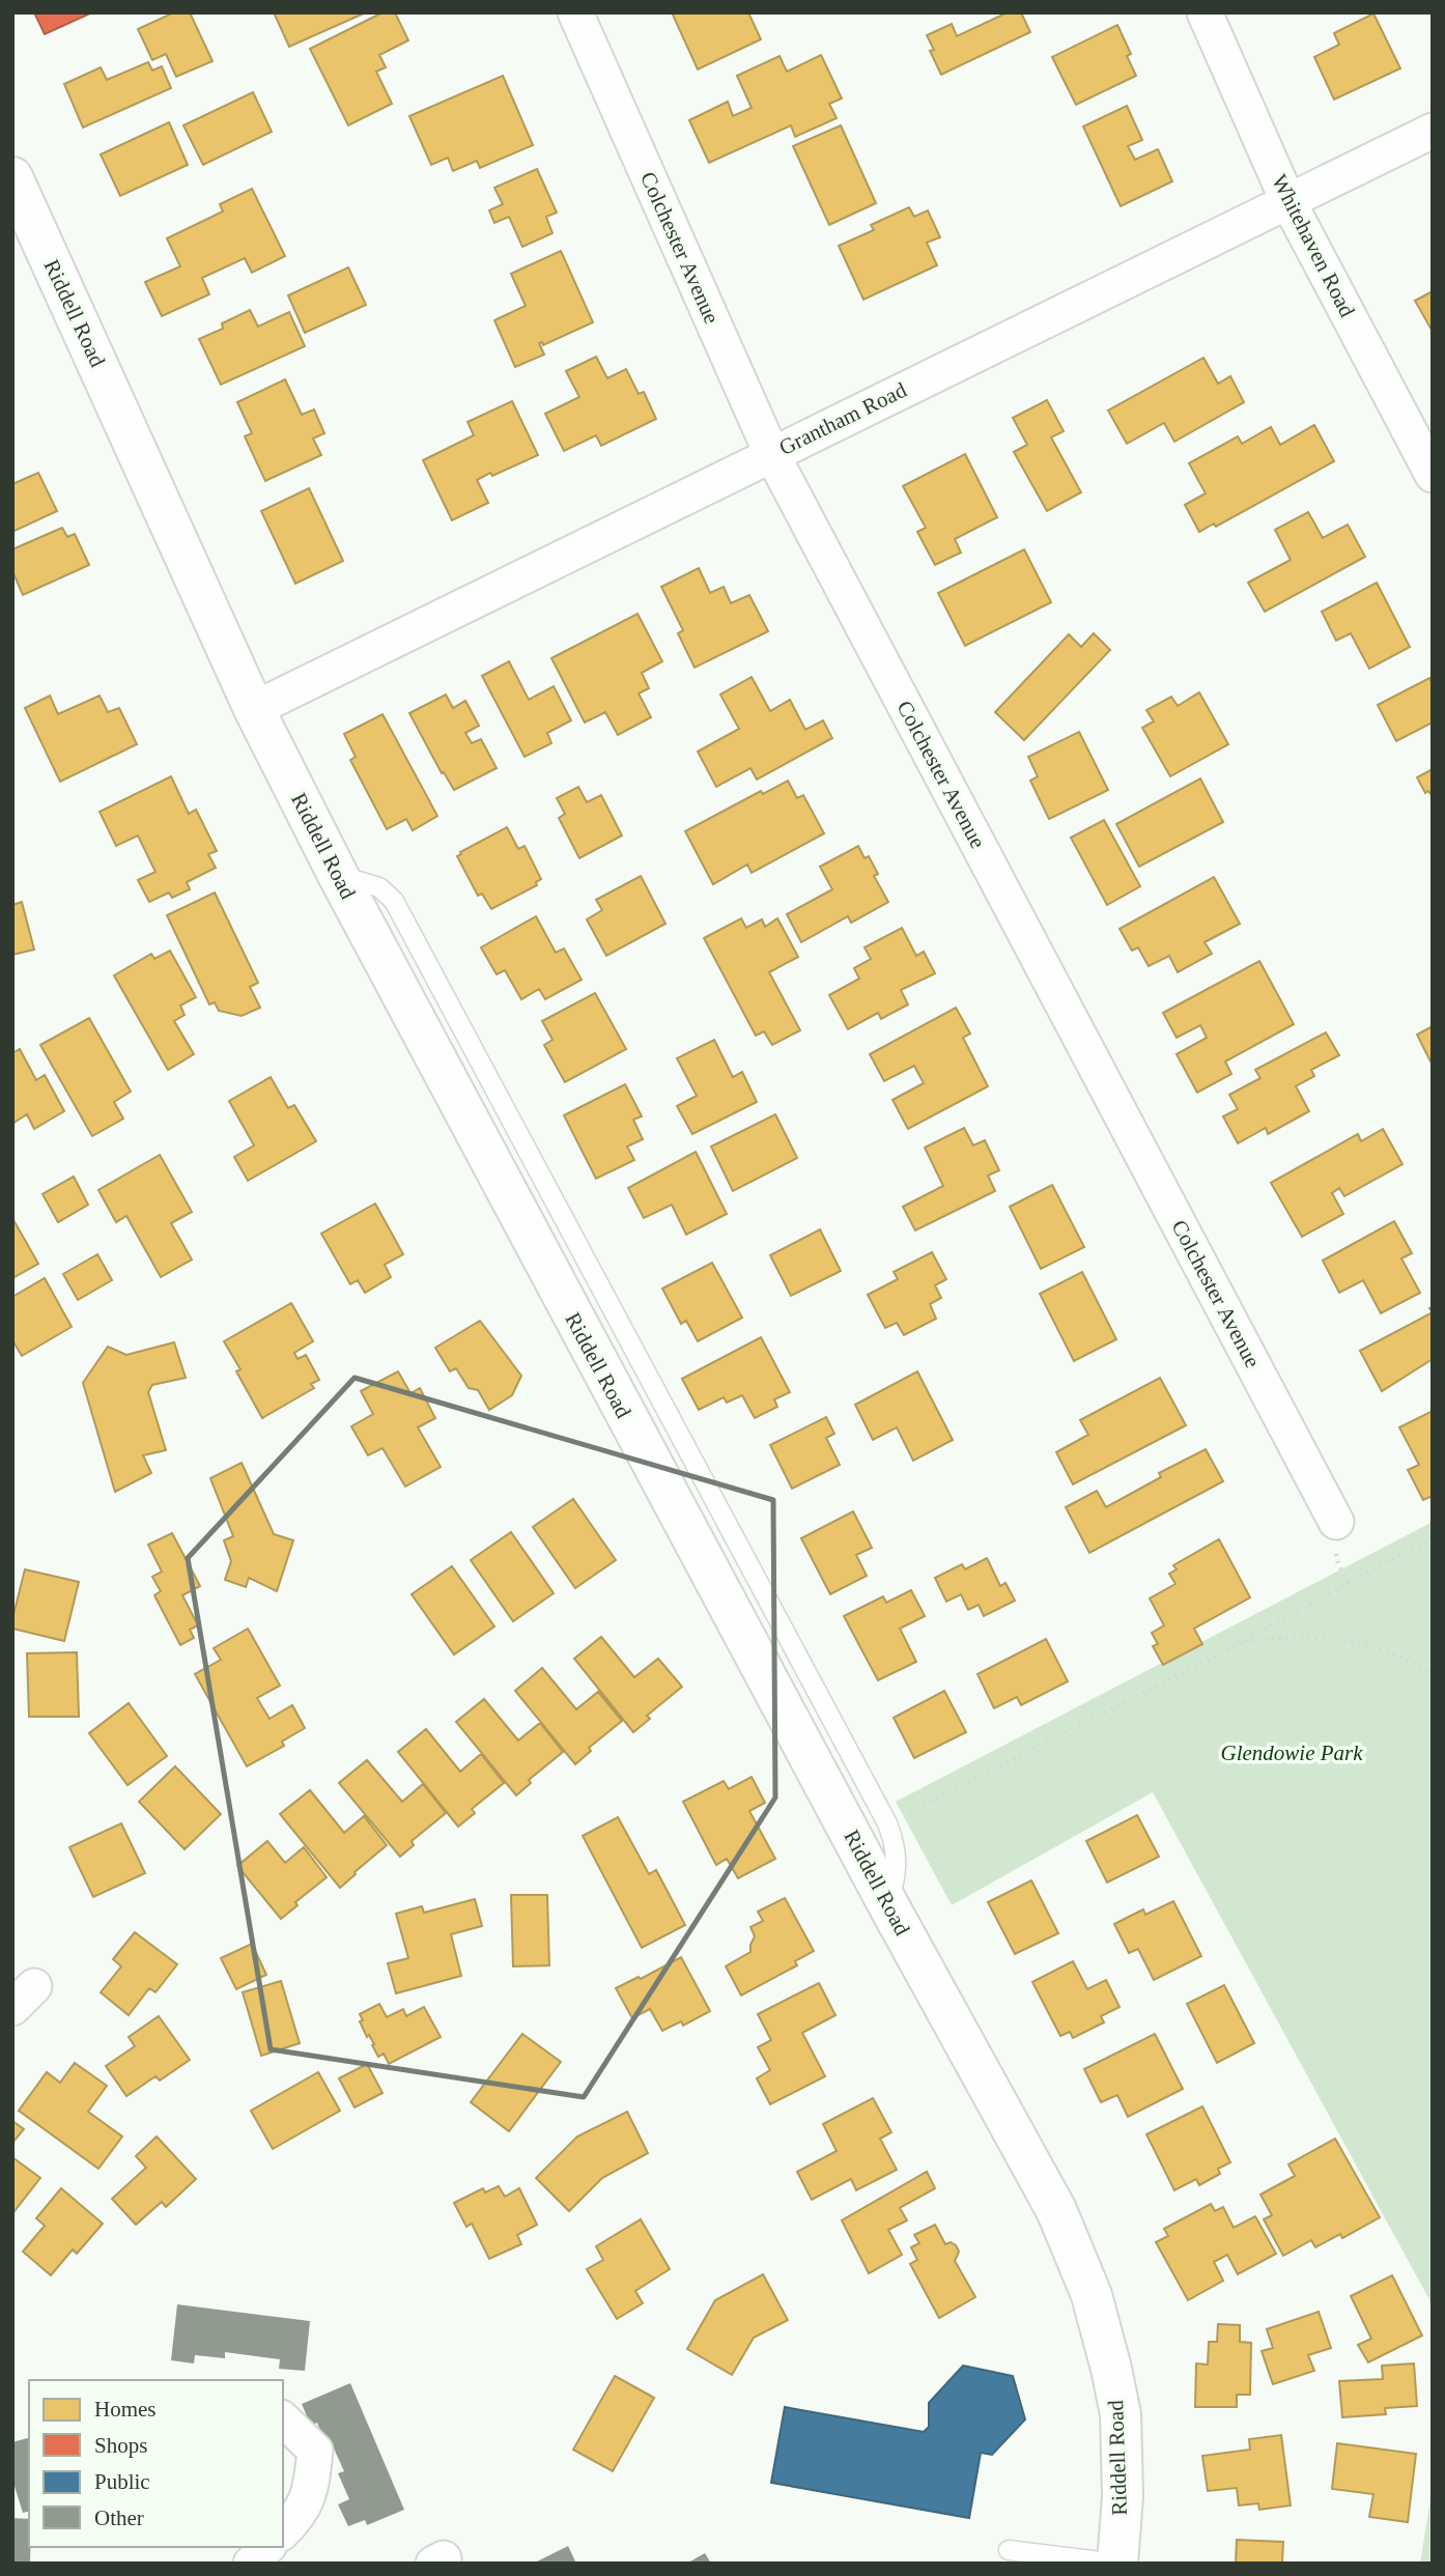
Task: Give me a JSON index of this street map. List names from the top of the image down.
{
  "streets": {
    "street": [
      "Whitehaven Road",
      "Colchester Avenue",
      "Riddell Road",
      "Grantham Road"
    ]
  },
  "crossings": [
    ["Whitehaven Road", "Grantham Road"],
    ["Colchester Avenue", "Grantham Road"],
    ["Riddell Road", "Grantham Road"]
  ],
  "parks": ["Glendowie Park"],
  "legend": [
    "Homes",
    "Shops",
    "Public",
    "Other"
  ]
}
